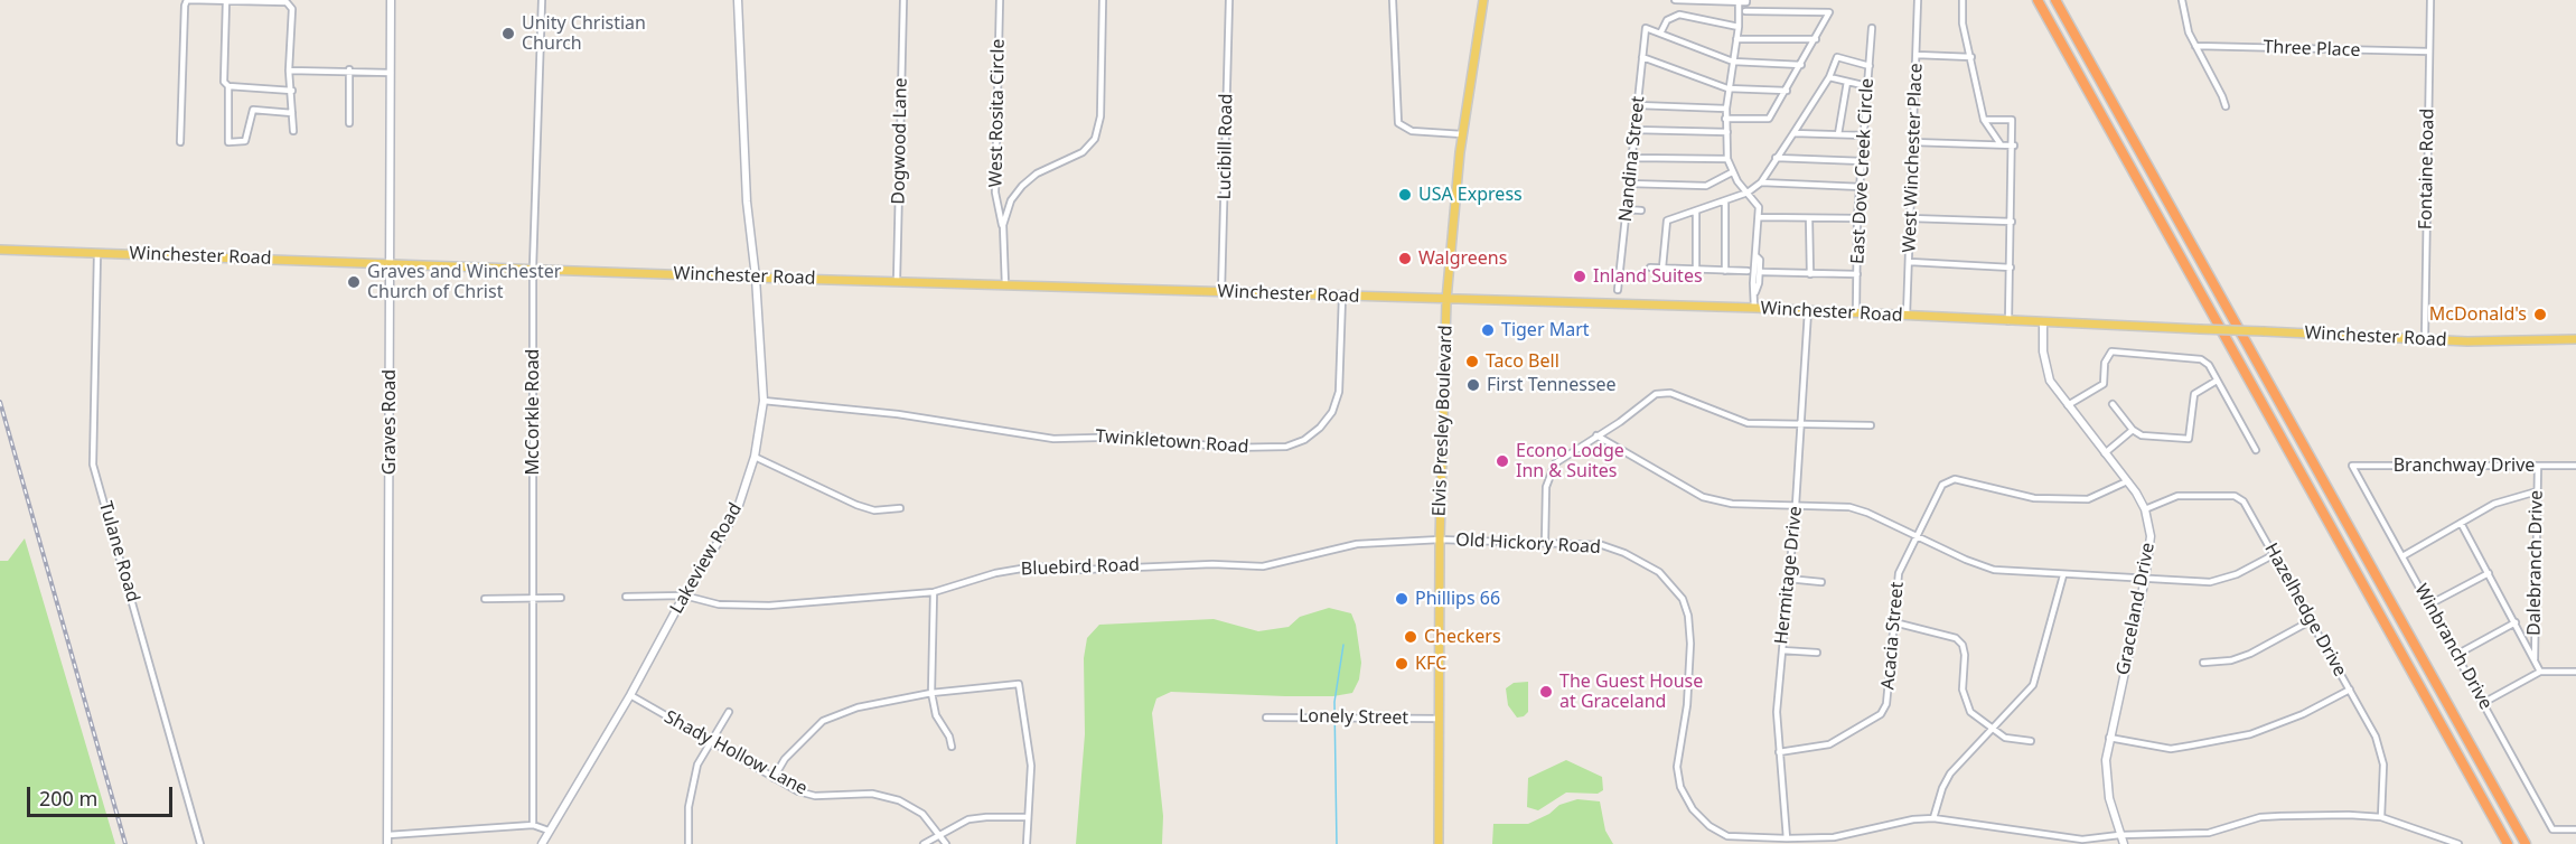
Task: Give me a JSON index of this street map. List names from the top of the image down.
{
  "streets": {
    "main road": ["Winchester Road", "Elvis Presley Boulevard"],
    "street": [
      "Three Place",
      "West Rosita Circle",
      "Dogwood Lane",
      "Lucibill Road",
      "West Winchester Place",
      "Nandina Street",
      "Fontaine Road",
      "East Dove Creek Circle",
      "McCorkle Road",
      "Graves Road",
      "Twinkletown Road",
      "Branchway Drive",
      "Old Hickory Road",
      "Tulane Road",
      "Lakeview Road",
      "Dalebranch Drive",
      "Bluebird Road",
      "Hermitage Drive",
      "Graceland Drive",
      "Hazelhedge Drive",
      "Acacia Street",
      "Winbranch Drive",
      "Lonely Street",
      "Shady Hollow Lane"
    ]
  },
  "crossings": [
    ["Three Place", "Fontaine Road"],
    ["Dogwood Lane", "Winchester Road"],
    ["Lucibill Road", "Winchester Road"],
    ["West Winchester Place", "Winchester Road"],
    ["Fontaine Road", "Winchester Road"],
    ["East Dove Creek Circle", "Winchester Road"],
    ["Winchester Road", "McCorkle Road"],
    ["Winchester Road", "Elvis Presley Boulevard"],
    ["Winchester Road", "Graves Road"],
    ["Winchester Road", "Twinkletown Road"],
    ["Winchester Road", "Tulane Road"],
    ["Winchester Road", "Lakeview Road"],
    ["Winchester Road", "Hermitage Drive"],
    ["Winchester Road", "Graceland Drive"],
    ["Elvis Presley Boulevard", "Old Hickory Road"],
    ["Elvis Presley Boulevard", "Bluebird Road"],
    ["Elvis Presley Boulevard", "Lonely Street"],
    ["Twinkletown Road", "Lakeview Road"],
    ["Branchway Drive", "Dalebranch Drive"],
    ["Branchway Drive", "Winbranch Drive"],
    ["Old Hickory Road", "Bluebird Road"],
    ["Old Hickory Road", "Hermitage Drive"],
    ["Old Hickory Road", "Graceland Drive"],
    ["Old Hickory Road", "Hazelhedge Drive"],
    ["Lakeview Road", "Bluebird Road"],
    ["Lakeview Road", "Shady Hollow Lane"],
    ["Hermitage Drive", "Acacia Street"],
    ["Graceland Drive", "Hazelhedge Drive"],
    ["Graceland Drive", "Acacia Street"]
  ],
  "places": [
    "Unity Christian Church",
    "USA Express",
    "Walgreens",
    "Inland Suites",
    "Graves and Winchester Church of Christ",
    "McDonald's",
    "Tiger Mart",
    "Taco Bell",
    "First Tennessee",
    "Econo Lodge Inn & Suites",
    "Phillips 66",
    "Checkers",
    "KFC",
    "The Guest House at Graceland"
  ],
  "scale_bar": "200 m"
}
